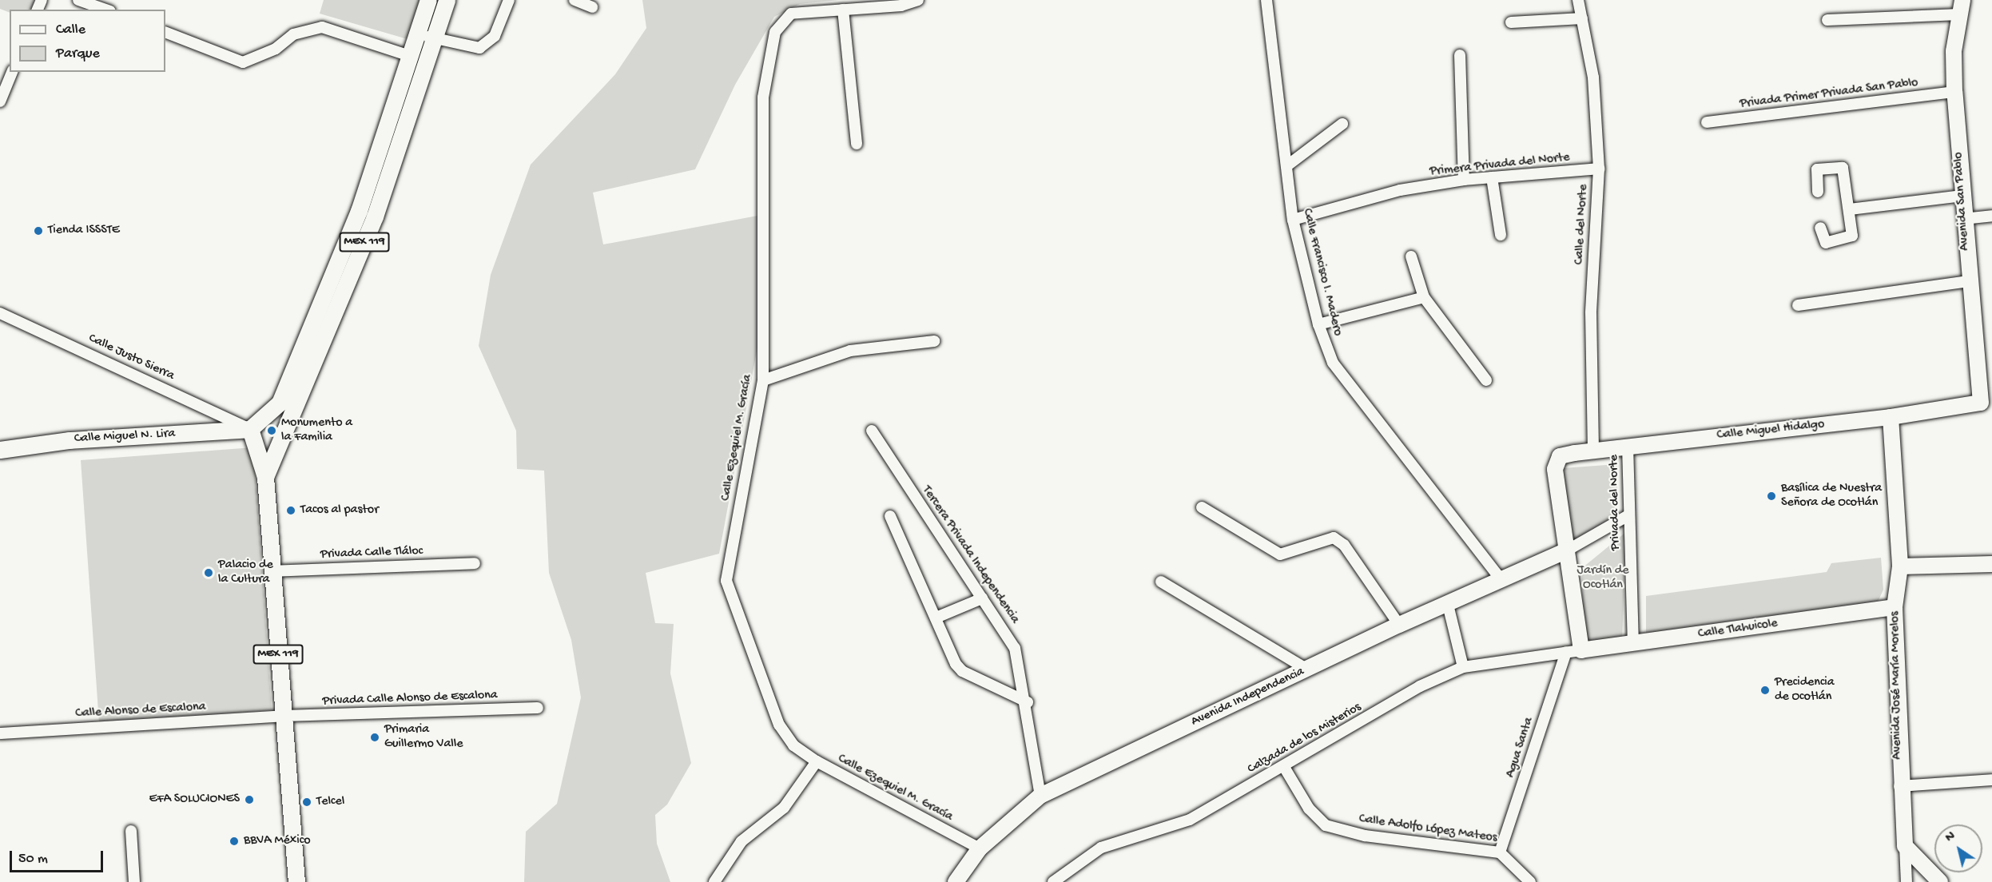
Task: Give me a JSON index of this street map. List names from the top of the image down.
{
  "streets": {
    "main road": ["MEX 119", "Calle Miguel N. Lira"],
    "street": [
      "Privada Primer Privada San Pablo",
      "Primera Privada del Norte",
      "Avenida San Pablo",
      "Calle del Norte",
      "Calle Francisco I. Madero",
      "Calle Justo Sierra",
      "Calle Miguel Hidalgo",
      "Calle Ezequiel M. Gracía",
      "Privada del Norte",
      "Privada Calle Tláloc",
      "Tercera Privada Independencia",
      "Calle Tlahuicole",
      "Avenida José María Morelos",
      "Avenida Independencia",
      "Privada Calle Alonso de Escalona",
      "Calle Alonso de Escalona",
      "Calzada de los Misterios",
      "Agua Santa",
      "Calle Adolfo López Mateos"
    ]
  },
  "crossings": [
    ["Privada Primer Privada San Pablo", "Avenida San Pablo"],
    ["Primera Privada del Norte", "Calle del Norte"],
    ["Primera Privada del Norte", "Calle Francisco I. Madero"],
    ["Avenida San Pablo", "Calle Miguel Hidalgo"],
    ["Calle del Norte", "Calle Miguel Hidalgo"],
    ["MEX 119", "Calle Justo Sierra"],
    ["MEX 119", "Calle Miguel N. Lira"],
    ["MEX 119", "Privada Calle Tláloc"],
    ["MEX 119", "Privada Calle Alonso de Escalona"],
    ["MEX 119", "Calle Alonso de Escalona"],
    ["Calle Francisco I. Madero", "Avenida Independencia"],
    ["Calle Justo Sierra", "Calle Miguel N. Lira"],
    ["Calle Miguel Hidalgo", "Privada del Norte"],
    ["Calle Miguel Hidalgo", "Avenida José María Morelos"],
    ["Calle Miguel Hidalgo", "Avenida Independencia"],
    ["Calle Ezequiel M. Gracía", "Avenida Independencia"],
    ["Privada del Norte", "Calle Tlahuicole"],
    ["Tercera Privada Independencia", "Avenida Independencia"],
    ["Calle Tlahuicole", "Avenida José María Morelos"],
    ["Calle Tlahuicole", "Calzada de los Misterios"],
    ["Calle Tlahuicole", "Agua Santa"],
    ["Privada Calle Alonso de Escalona", "Calle Alonso de Escalona"],
    ["Calzada de los Misterios", "Agua Santa"],
    ["Calzada de los Misterios", "Calle Adolfo López Mateos"],
    ["Agua Santa", "Calle Adolfo López Mateos"]
  ],
  "parks": ["Jardín de Ocotlán"],
  "places": [
    "Tienda ISSSTE",
    "Monumento a la Familia",
    "Basílica de Nuestra Señora de Ocotlán",
    "Tacos al pastor",
    "Palacio de la Cultura",
    "Precidencia de Ocotlán",
    "Primaria Guillermo Valle",
    "EFA SOLUCIONES",
    "Telcel",
    "BBVA México"
  ],
  "legend": ["Calle", "Parque"],
  "scale_bar": "50 m",
  "north": "top left"
}
